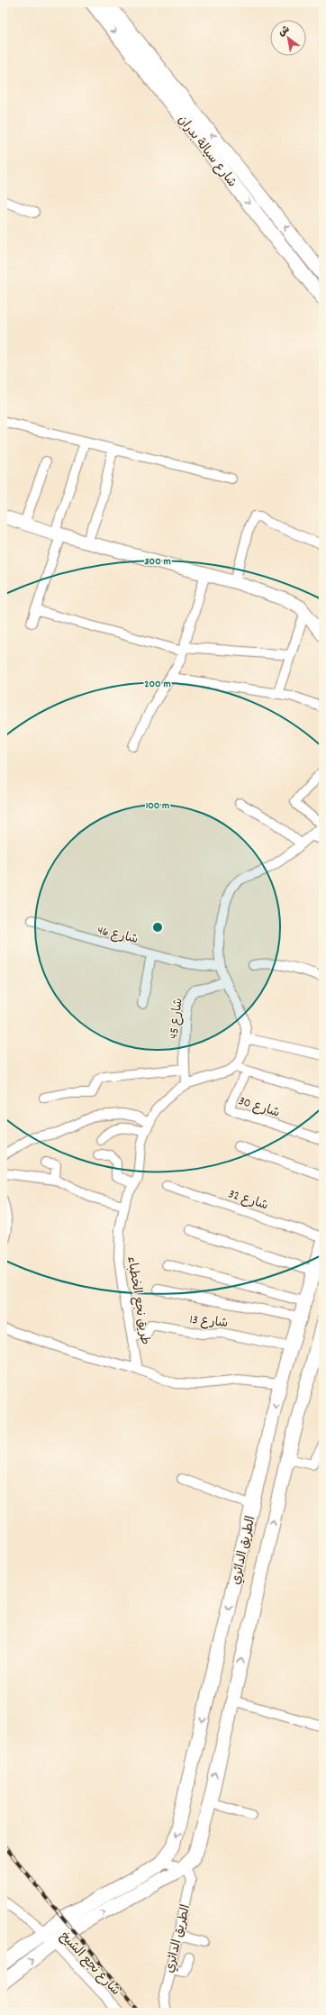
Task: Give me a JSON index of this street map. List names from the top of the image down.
{
  "streets": {
    "main road": ["شارع سيالة بدران", "الطريق الدائري"],
    "street": [
      "شارع 46",
      "شارع 45",
      "شارع 30",
      "شارع 32",
      "طريق نجع الخطباء",
      "شارع 13",
      "شارع نجع الشيخ"
    ]
  },
  "crossings": [
    ["شارع 45", "طريق نجع الخطباء"],
    ["شارع 32", "الطريق الدائري"],
    ["طريق نجع الخطباء", "شارع 13"],
    ["شارع 13", "الطريق الدائري"],
    ["الطريق الدائري", "شارع نجع الشيخ"]
  ],
  "north": "top left",
  "rings": ["300 m", "200 m", "100 m"]
}
